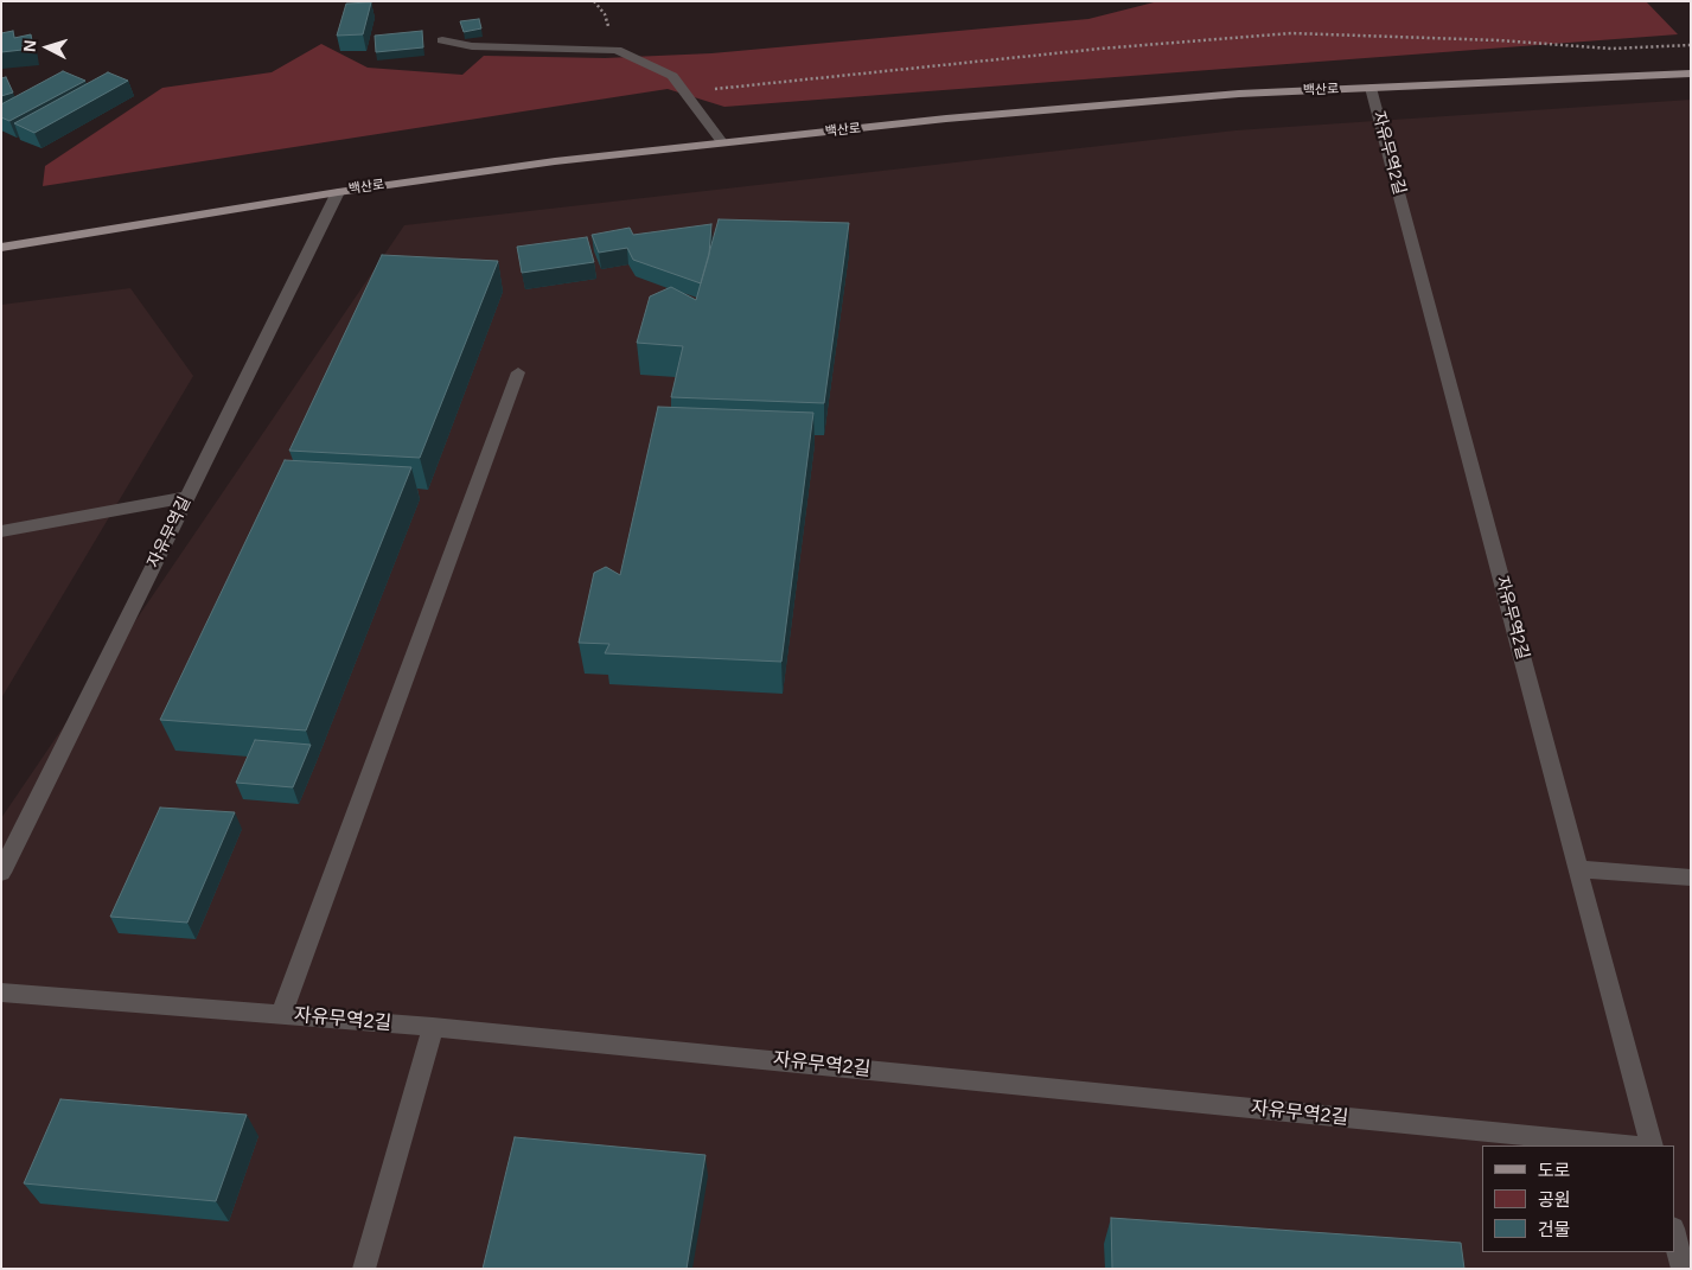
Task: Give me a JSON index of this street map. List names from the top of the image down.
{
  "streets": {
    "main road": ["백산로"],
    "street": ["자유무역2길", "자유무역길"]
  },
  "crossings": [
    ["백산로", "자유무역2길"],
    ["백산로", "자유무역길"]
  ],
  "legend": ["도로", "공원", "건물"],
  "north": "left"
}
